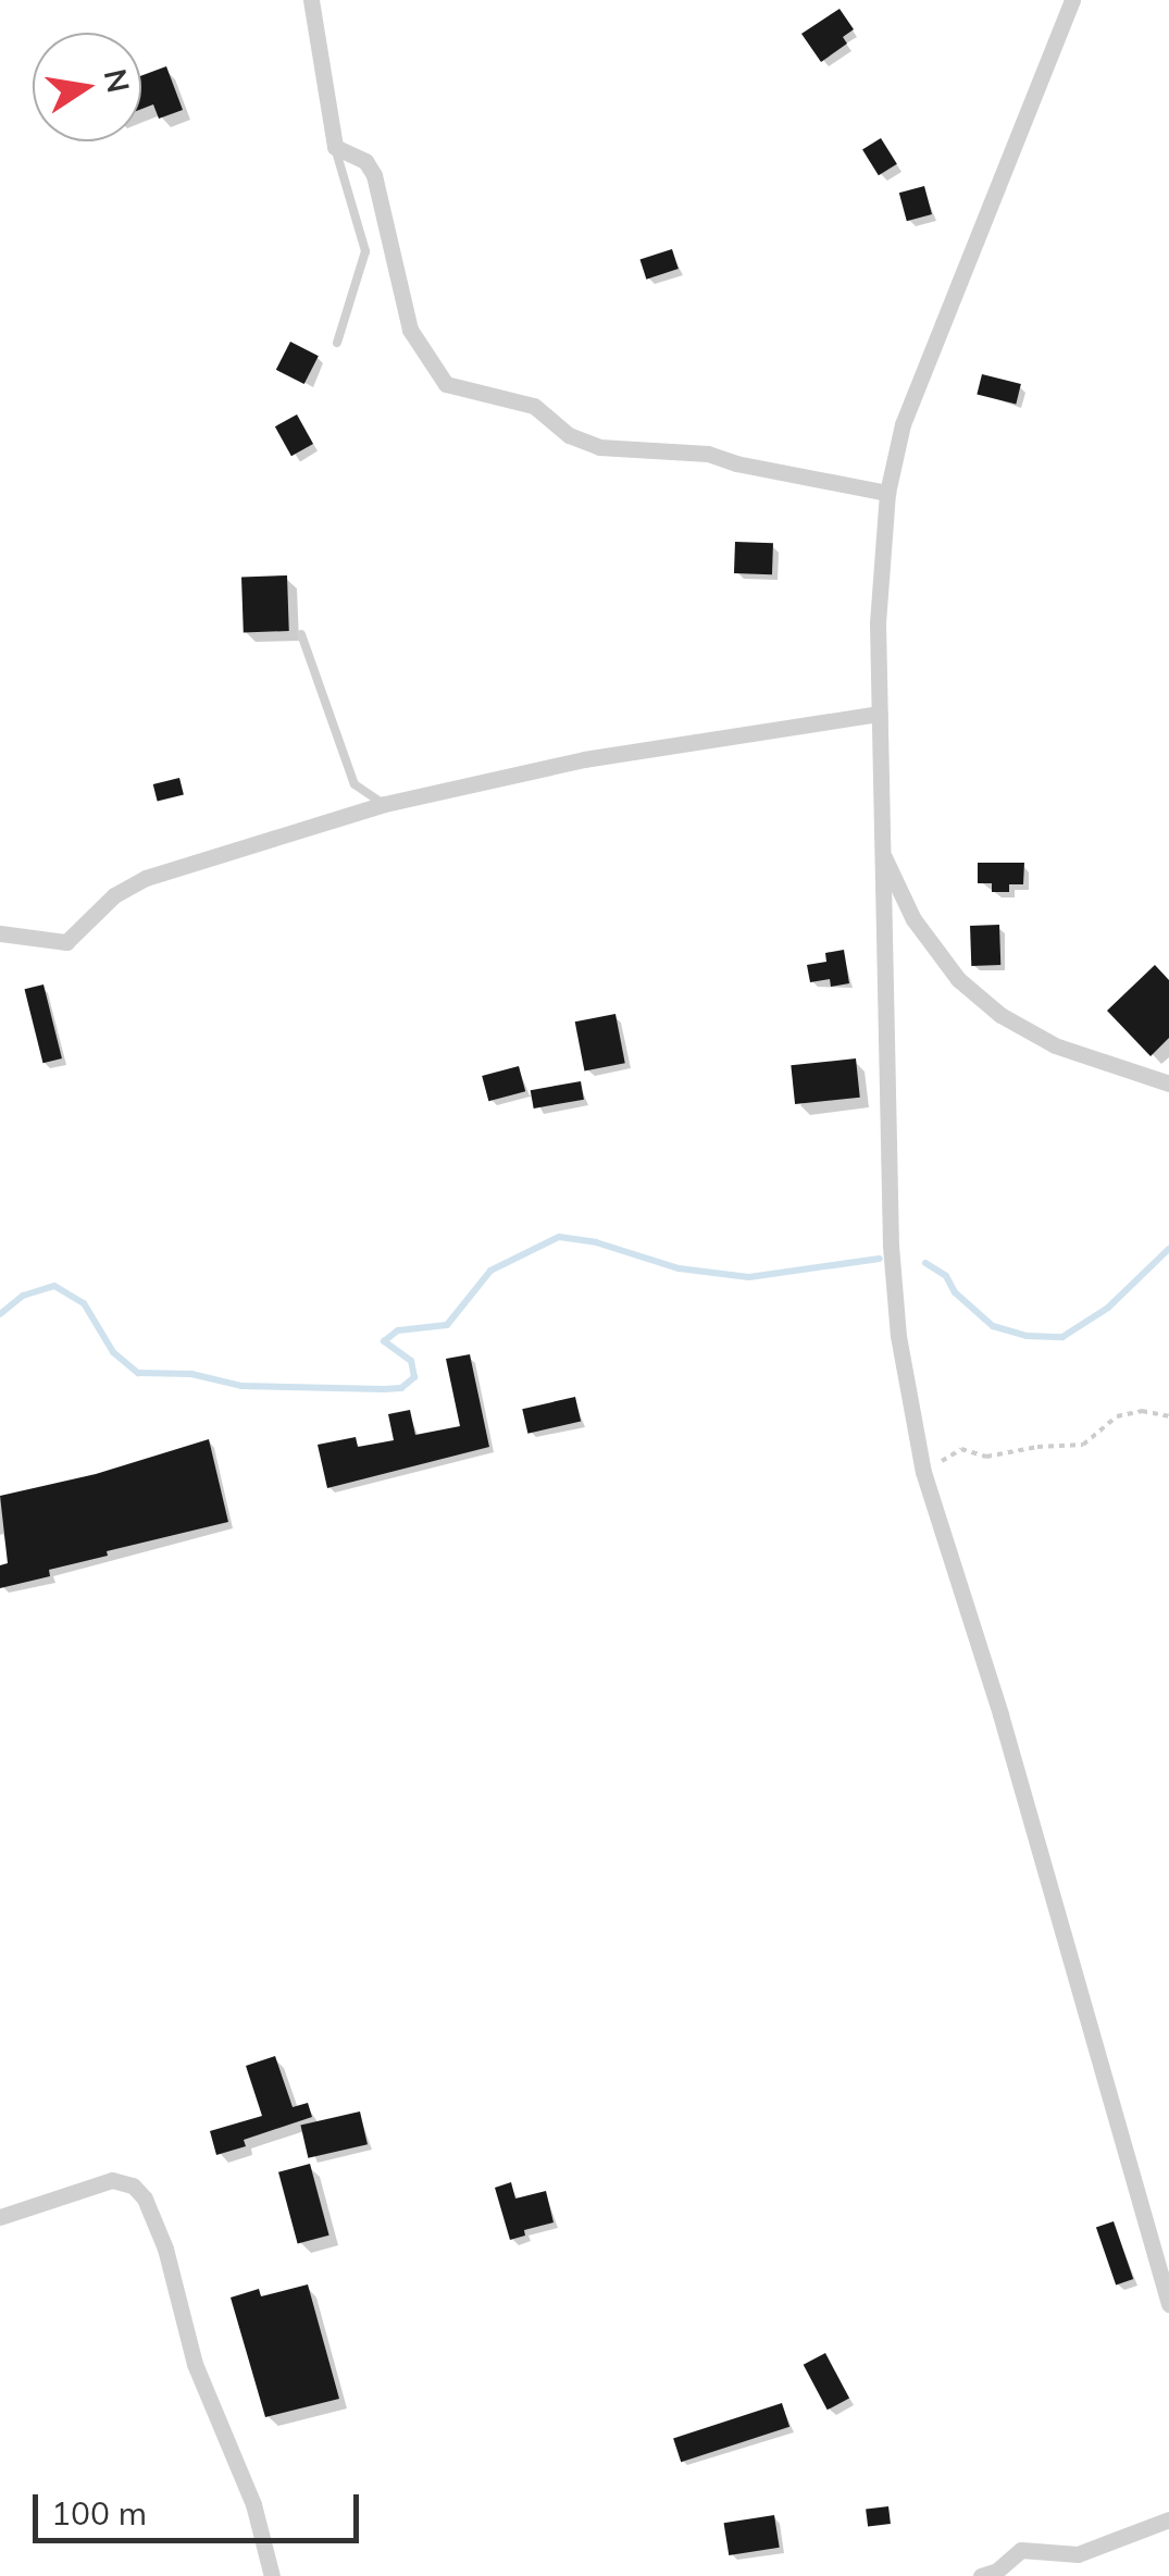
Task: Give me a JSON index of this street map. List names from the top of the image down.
{
  "scale_bar": "100 m",
  "north": "right"
}
